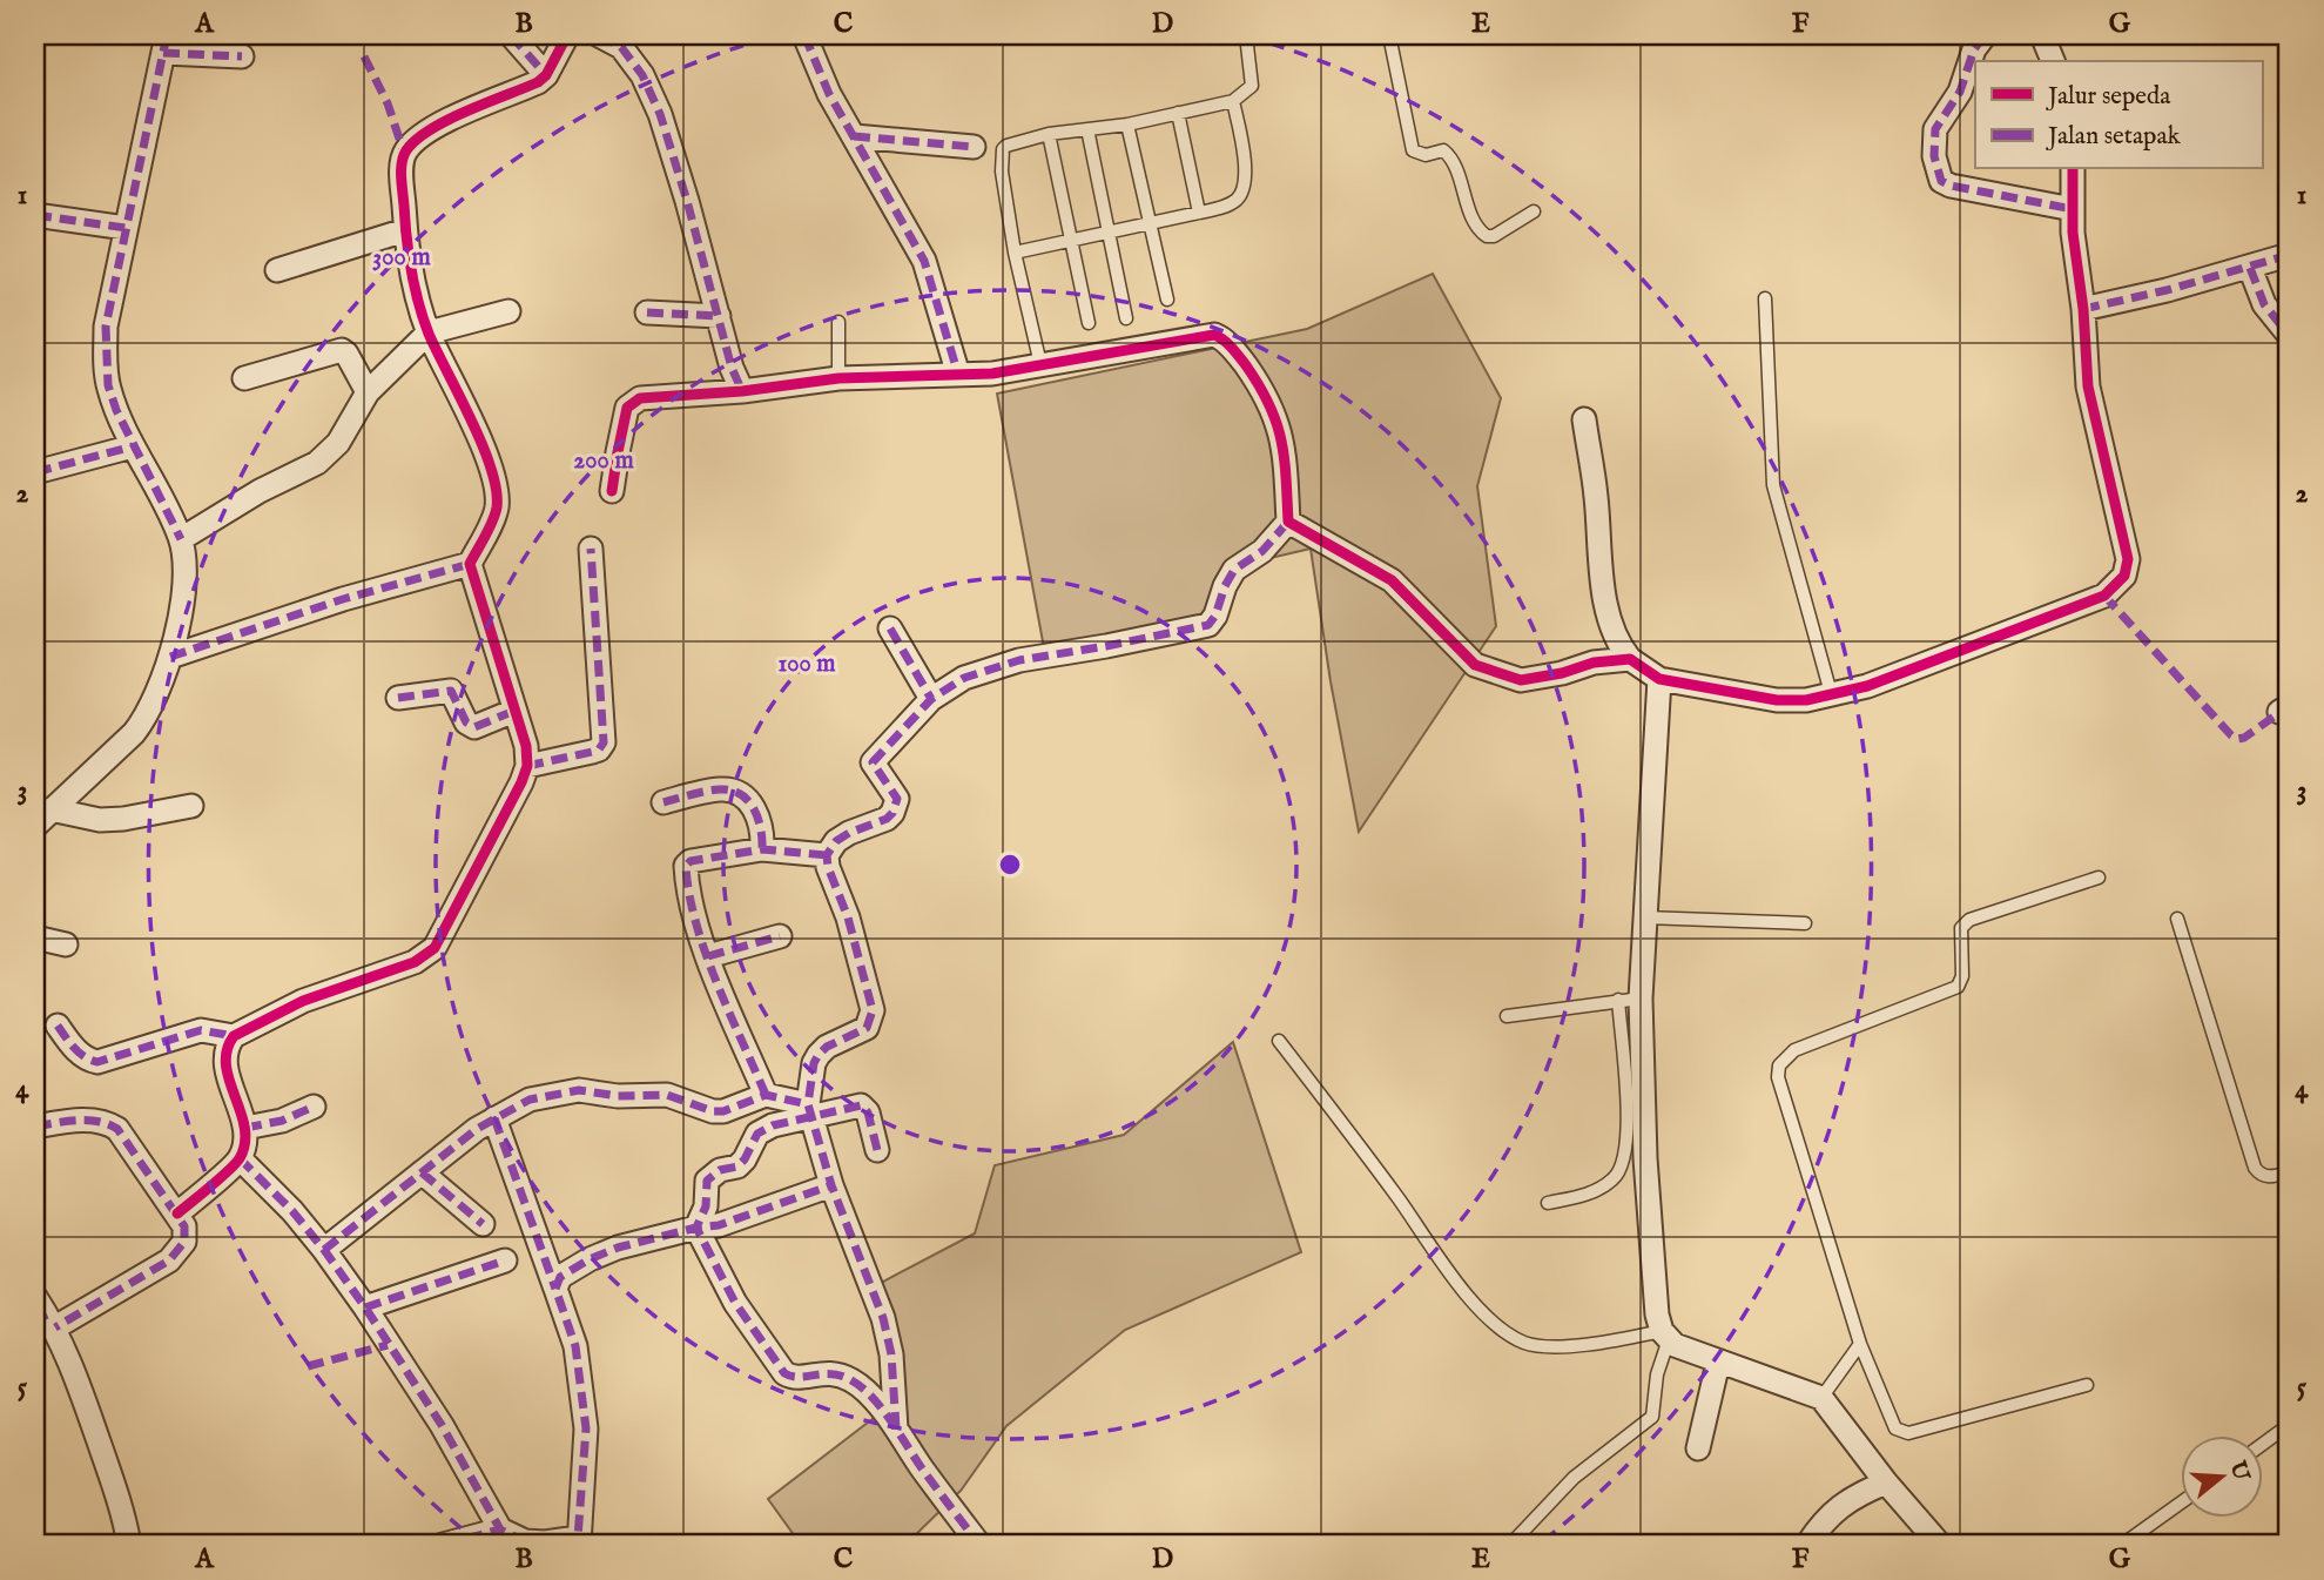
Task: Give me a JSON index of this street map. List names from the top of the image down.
{
  "legend": ["Jalur sepeda", "Jalan setapak"],
  "north": "right",
  "grid": {
    "columns": [
      "A",
      "B",
      "C",
      "D",
      "E",
      "F",
      "G"
    ],
    "rows": [
      "1",
      "2",
      "3",
      "4",
      "5"
    ]
  },
  "rings": ["300 m", "200 m", "100 m"]
}
